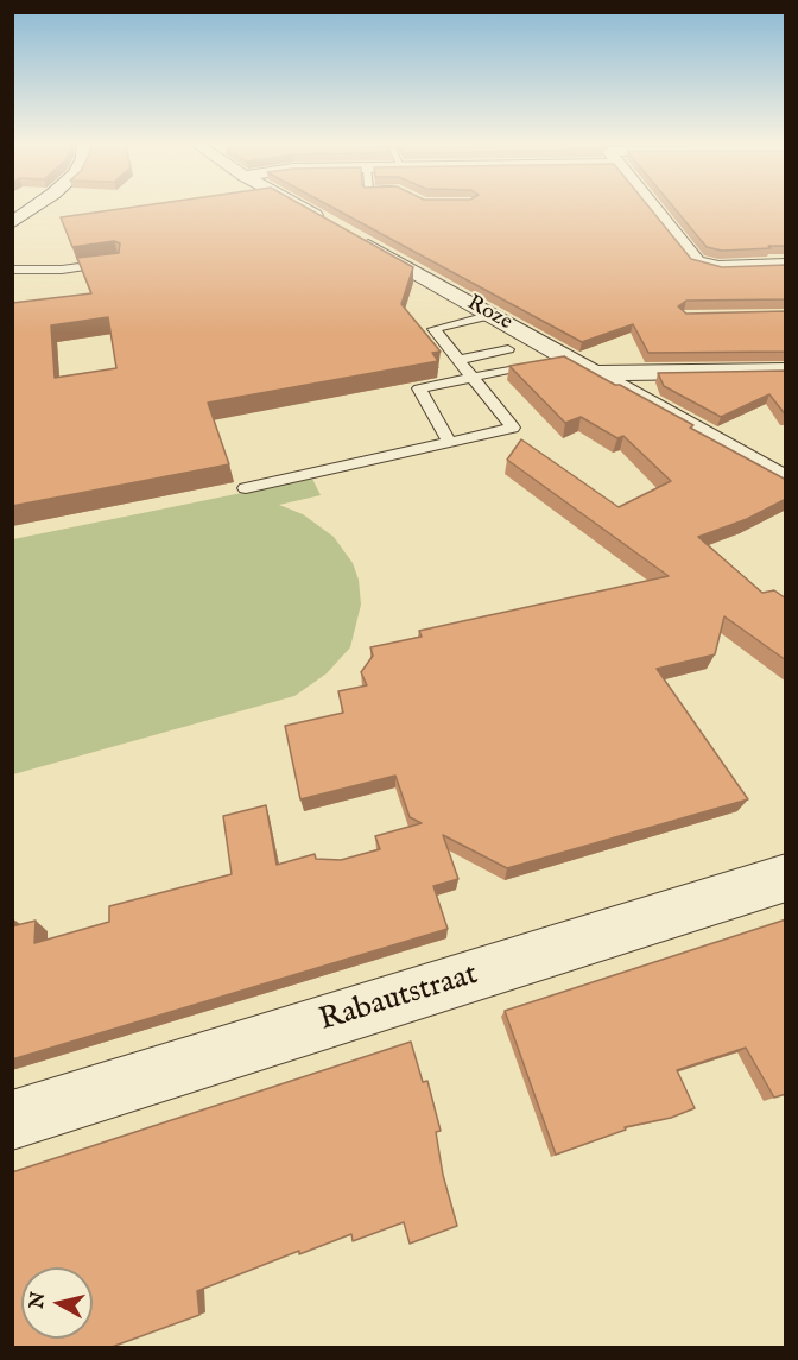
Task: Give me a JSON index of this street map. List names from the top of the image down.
{
  "streets": {
    "street": ["Roze", "Rabautstraat"]
  },
  "north": "left"
}
